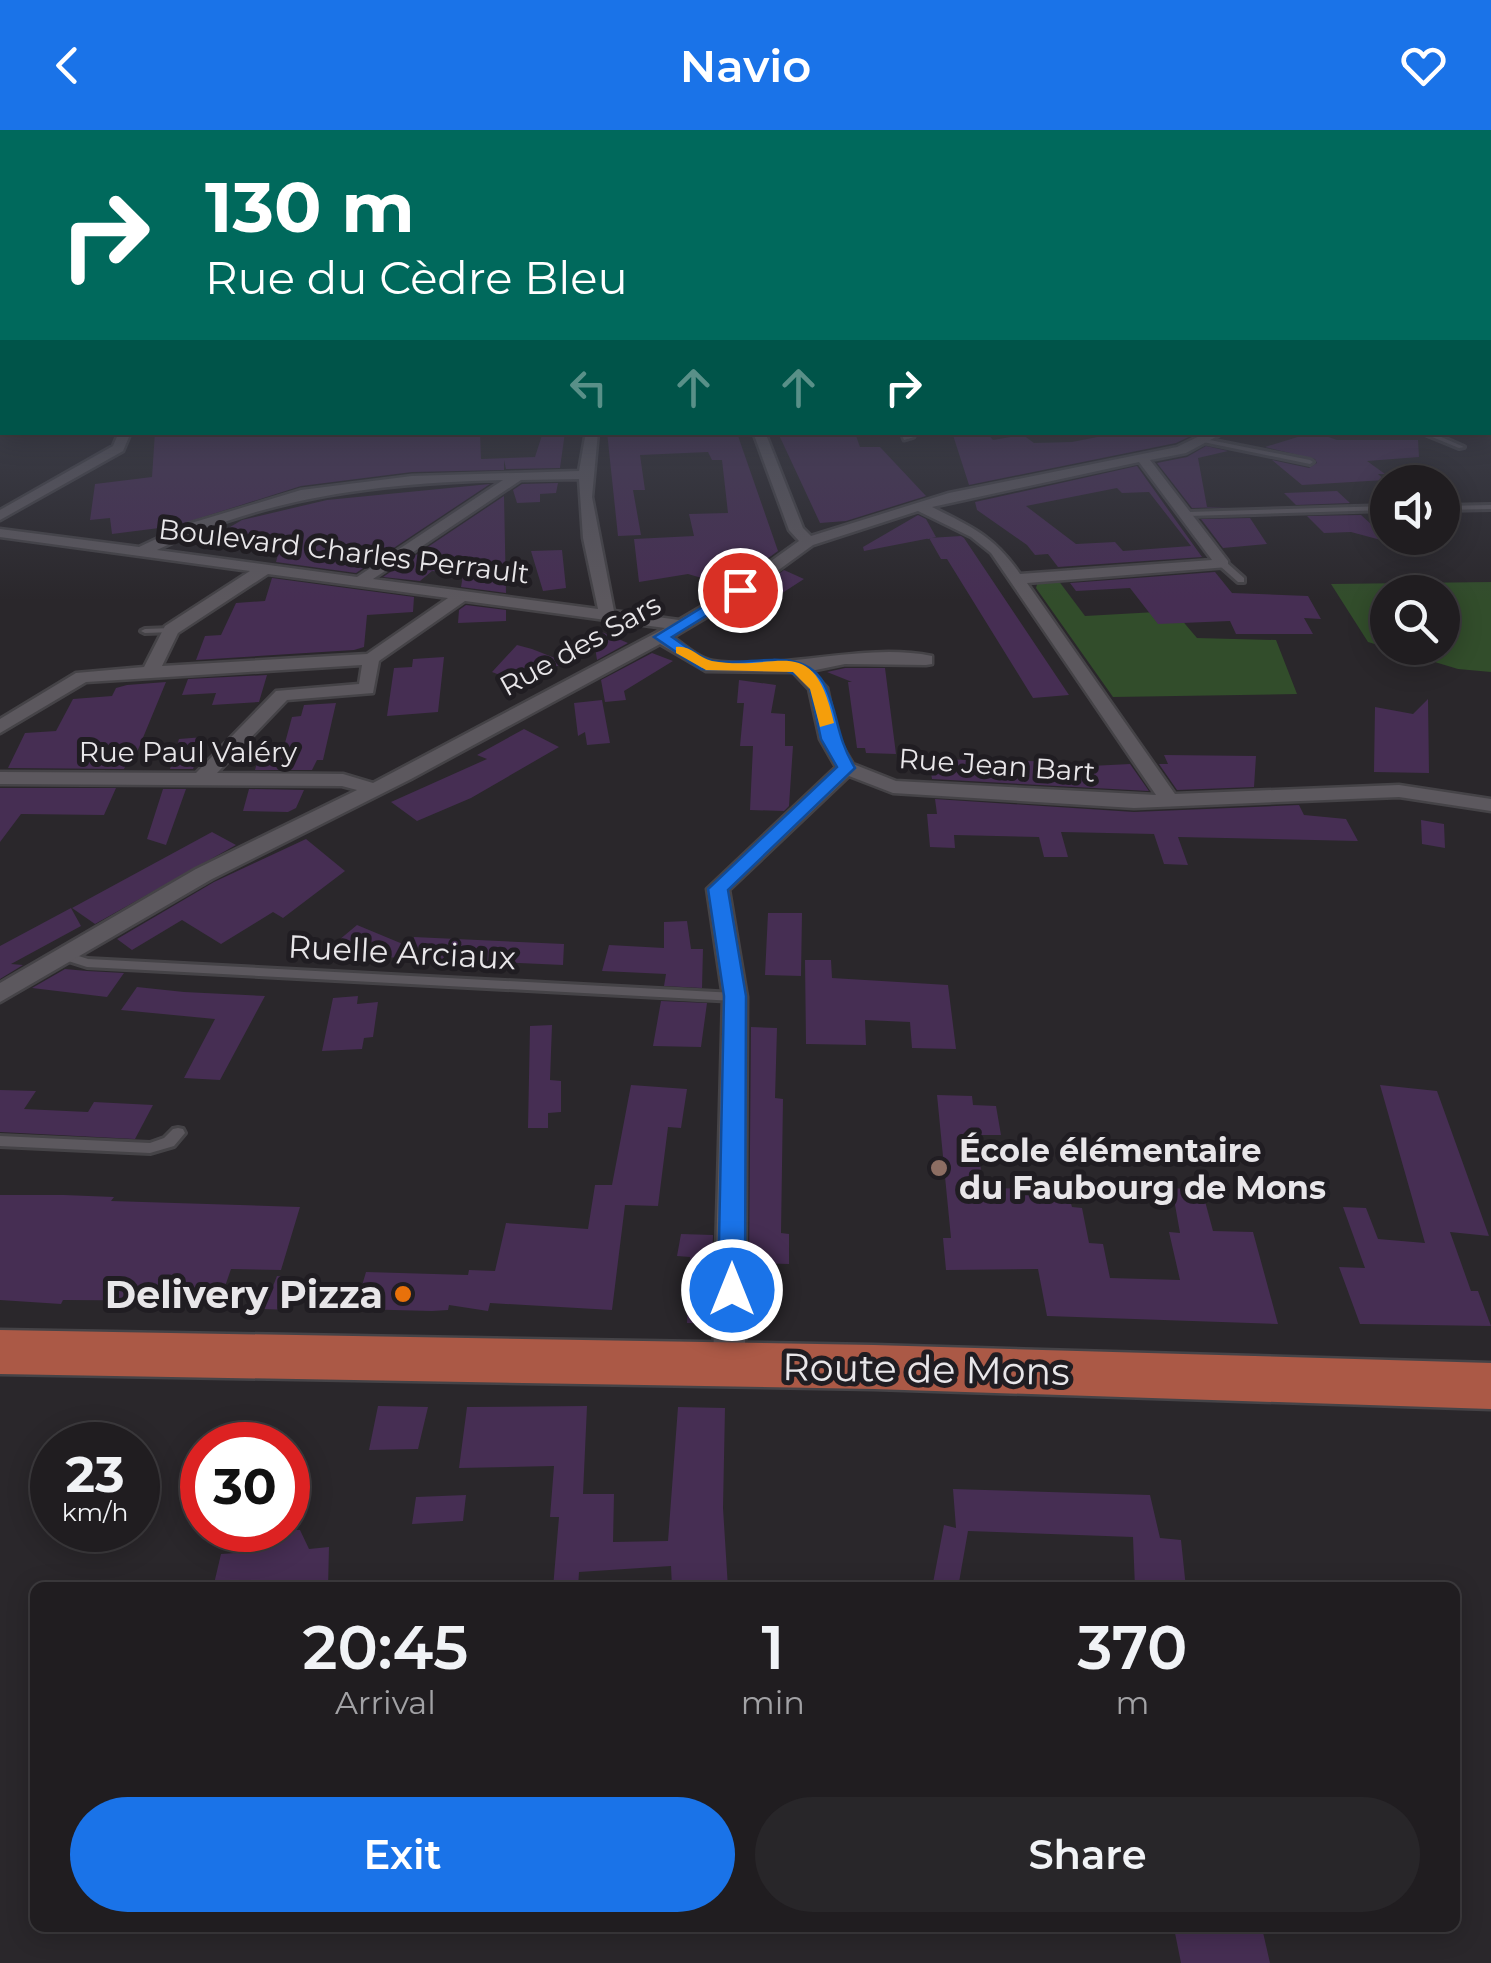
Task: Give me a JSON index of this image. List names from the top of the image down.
{
  "streets": {
    "main road": ["Route de Mons"],
    "street": [
      "Boulevard Charles Perrault",
      "Rue des Sars",
      "Rue Paul Valéry",
      "Rue Jean Bart"
    ],
    "lane": ["Ruelle Arciaux"]
  },
  "crossings": [
    ["Boulevard Charles Perrault", "Rue des Sars"],
    ["Rue des Sars", "Rue Paul Valéry"],
    ["Rue des Sars", "Ruelle Arciaux"]
  ],
  "places": ["École élémentaire du Faubourg de Mons", "Delivery Pizza"],
  "page": {
    "header": "Navio",
    "turn": ["130 m", "Rue du Cèdre Bleu"],
    "speed": "23 km/h",
    "limit": "30",
    "eta": [
      "20:45",
      "Arrival",
      "1",
      "min",
      "370",
      "m"
    ],
    "buttons": ["Exit", "Share"]
  }
}
